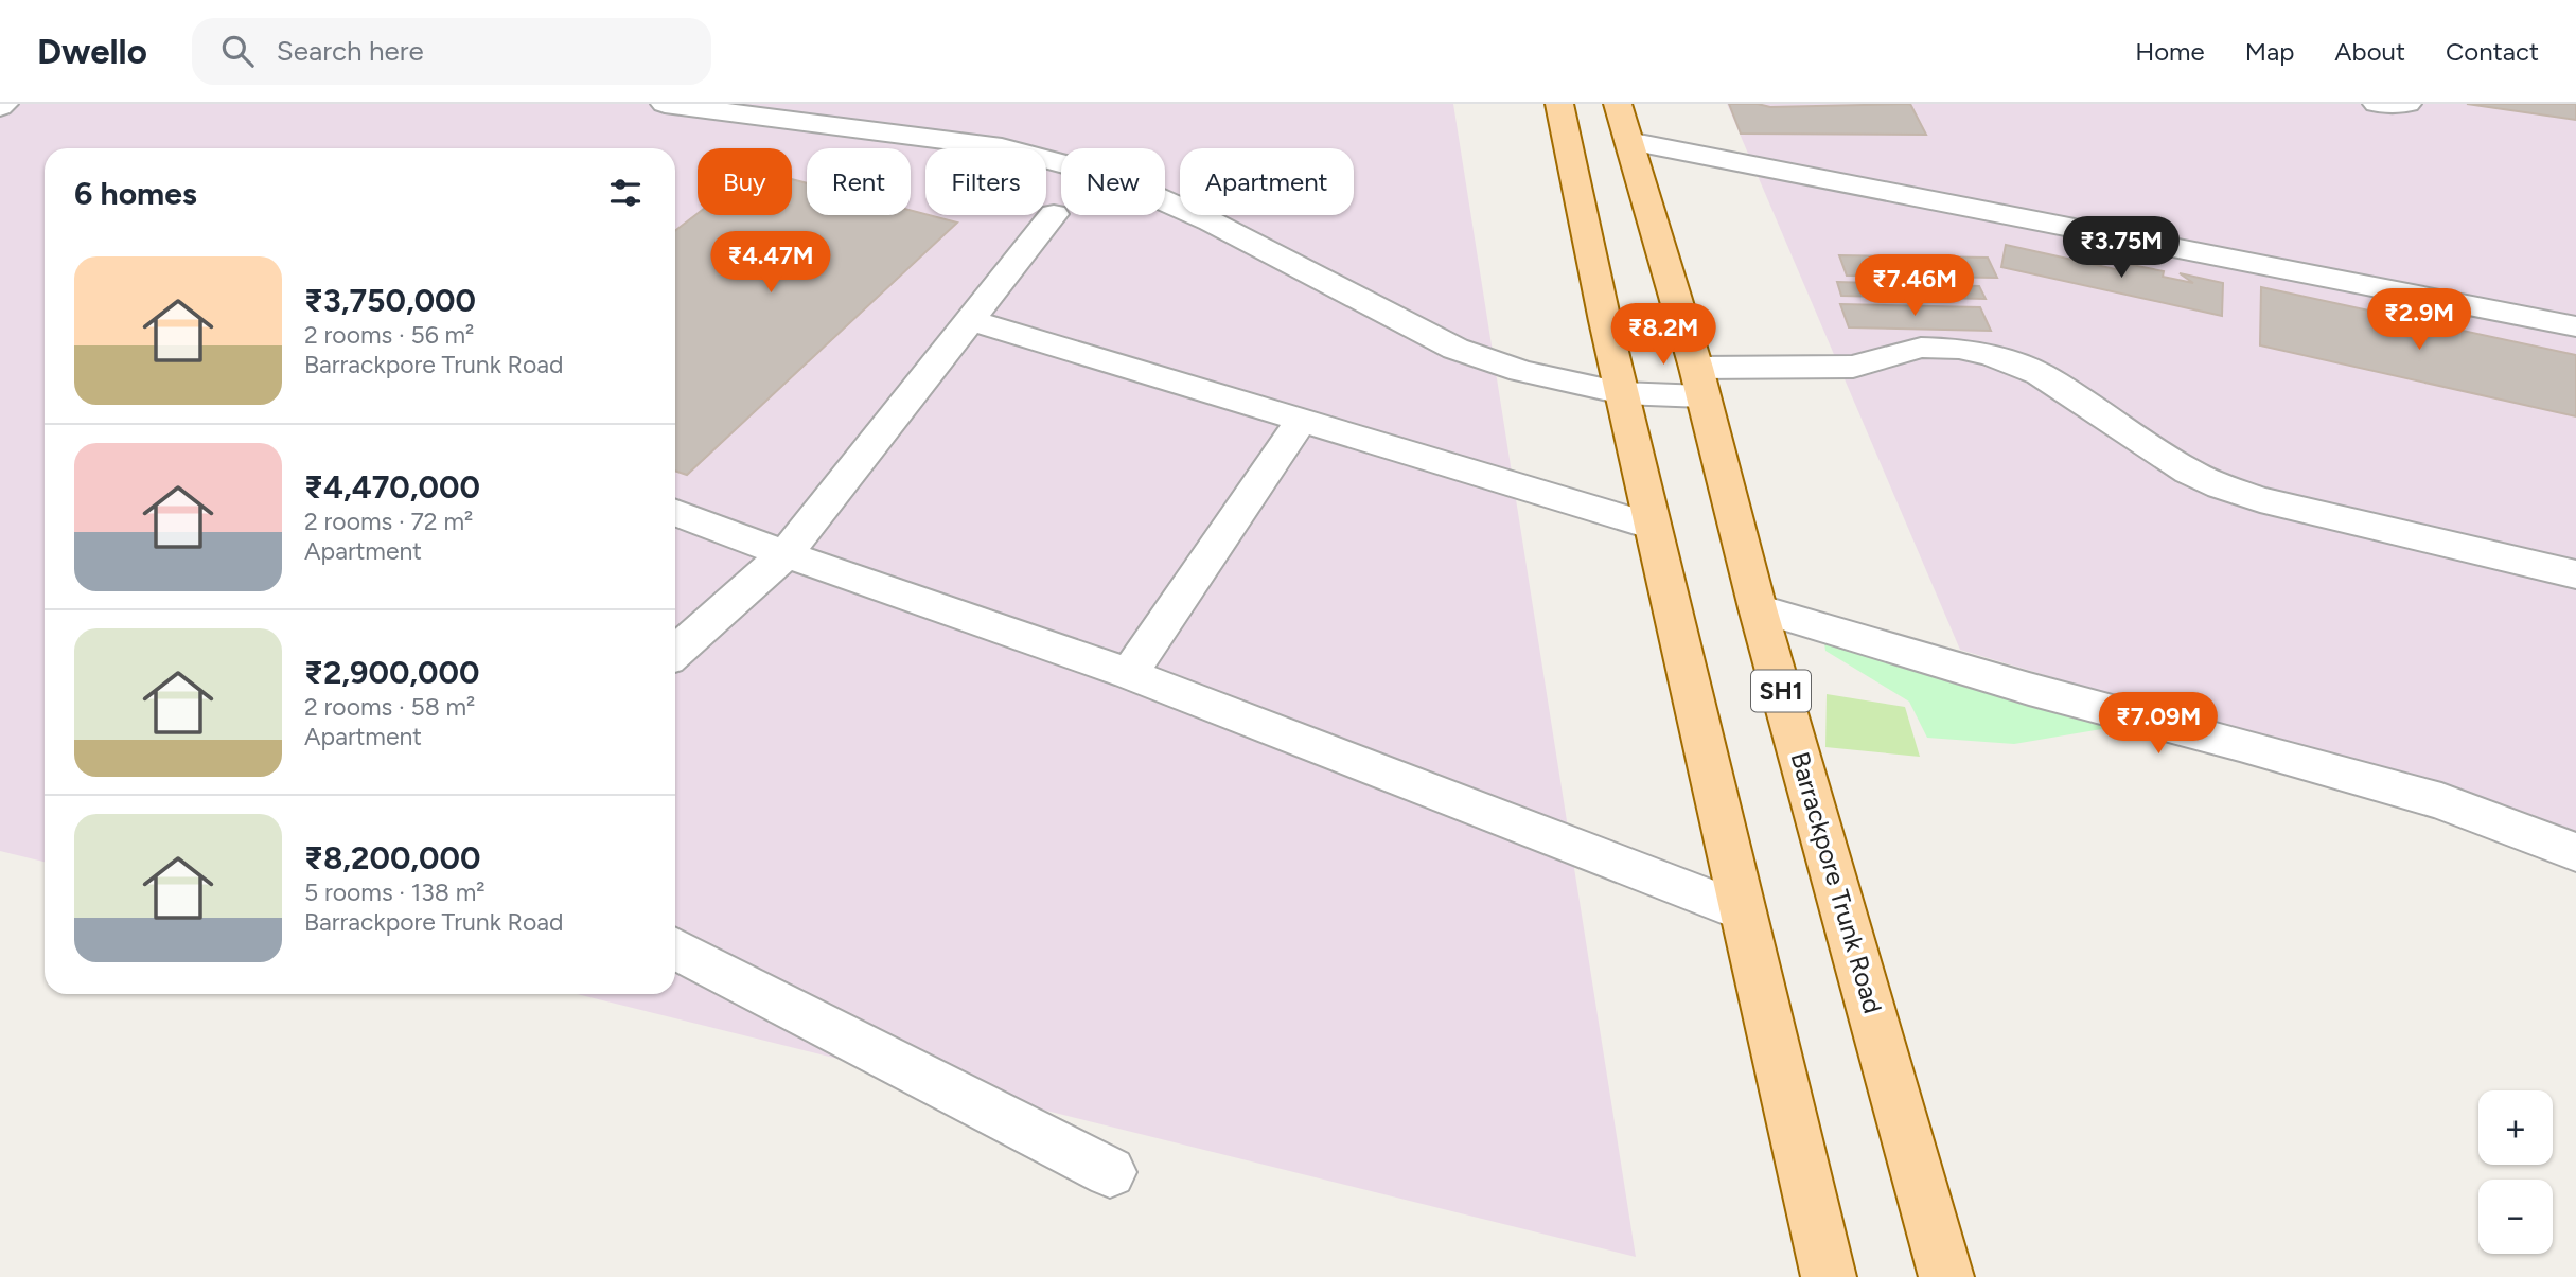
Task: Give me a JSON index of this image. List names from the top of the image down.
{
  "streets": {
    "main road": ["SH1", "Barrackpore Trunk Road"]
  },
  "page": {
    "header": "Dwello",
    "search": "Search here",
    "nav": [
      "Home",
      "Map",
      "About",
      "Contact"
    ],
    "chip": [
      "Buy",
      "Rent",
      "Filters",
      "New",
      "Apartment"
    ],
    "heading": "6 homes",
    "price": [
      "₹3.75M",
      "₹4.47M",
      "₹7.46M",
      "₹2.9M",
      "₹8.2M",
      "₹7.09M"
    ],
    "list": [
      {
        "name": "₹3,750,000",
        "note": "2 rooms · 56 m² · Barrackpore Trunk Road"
      },
      {
        "name": "₹4,470,000",
        "note": "2 rooms · 72 m² · Apartment"
      },
      {
        "name": "₹2,900,000",
        "note": "2 rooms · 58 m² · Apartment"
      },
      {
        "name": "₹8,200,000",
        "note": "5 rooms · 138 m² · Barrackpore Trunk Road"
      }
    ],
    "map_buttons": ["+", "−"]
  }
}
